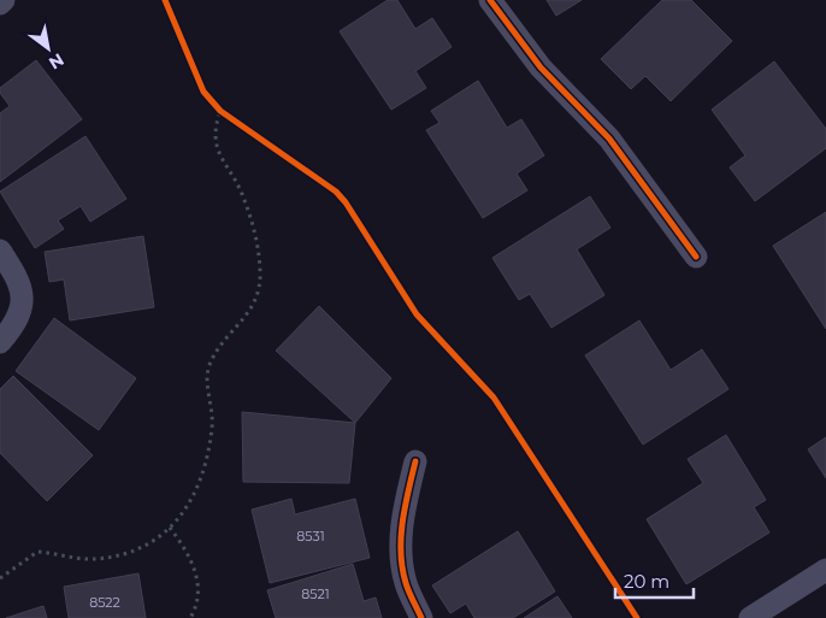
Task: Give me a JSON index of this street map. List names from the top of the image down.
{
  "house_numbers": ["8531", "8521", "8522"],
  "scale_bar": "20 m",
  "north": "bottom right"
}
